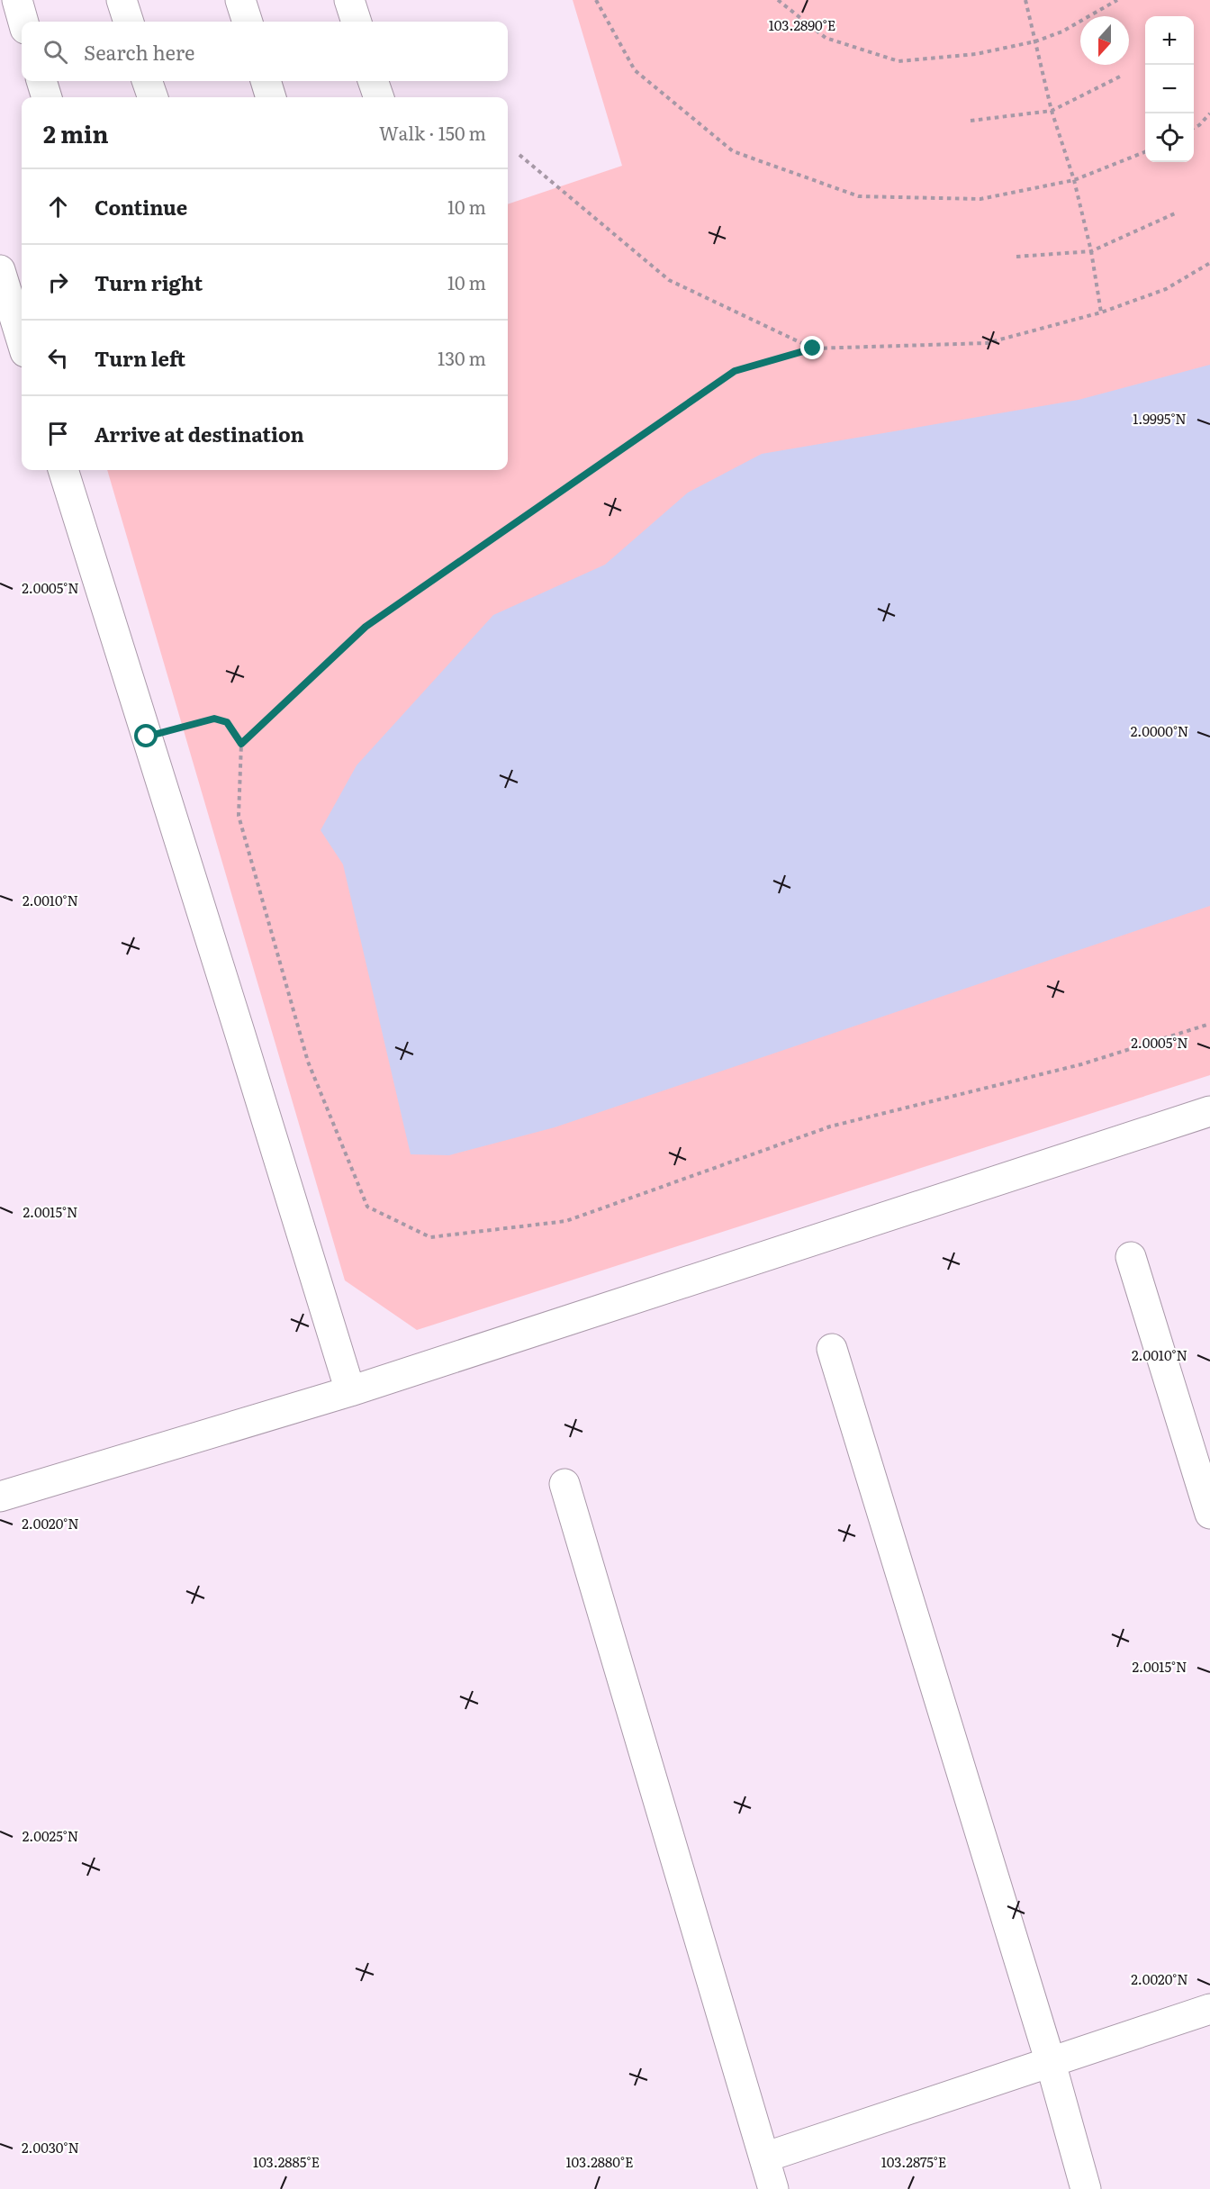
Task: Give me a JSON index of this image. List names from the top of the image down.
{
  "north": "bottom",
  "page": {
    "map_buttons": ["+", "−"],
    "search": "Search here",
    "heading": ["2 min", "Walk · 150 m"],
    "list": [
      ["Continue", "10 m"],
      ["Turn right", "10 m"],
      ["Turn left", "130 m"],
      "Arrive at destination"
    ]
  },
  "coordinates": [
    "103.2890°E",
    "1.9995°N",
    "2.0005°N",
    "2.0000°N",
    "2.0010°N",
    "2.0015°N",
    "2.0020°N",
    "2.0025°N",
    "2.0030°N",
    "103.2885°E",
    "103.2880°E",
    "103.2875°E"
  ]
}
